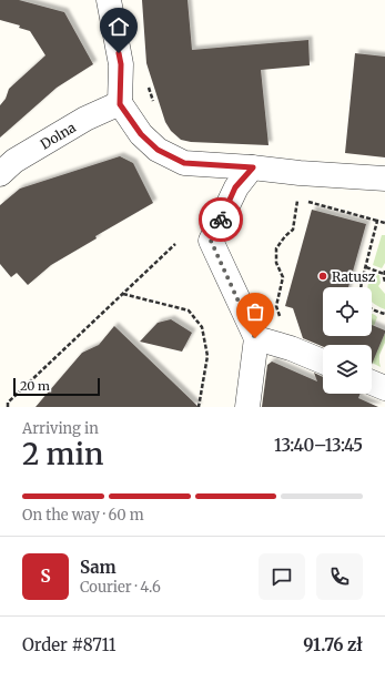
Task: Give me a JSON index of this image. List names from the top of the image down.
{
  "streets": {
    "street": ["Dolna"]
  },
  "places": ["Ratusz"],
  "scale_bar": "20 m",
  "page": {
    "scale": "20 m",
    "heading": ["2 min", "Arriving in", "13:40–13:45"],
    "panel": [
      "Sam",
      "Courier · 4.6",
      "Order #8711",
      "91.76 zł"
    ],
    "bar": "On the way · 60 m",
    "round": "S"
  }
}
